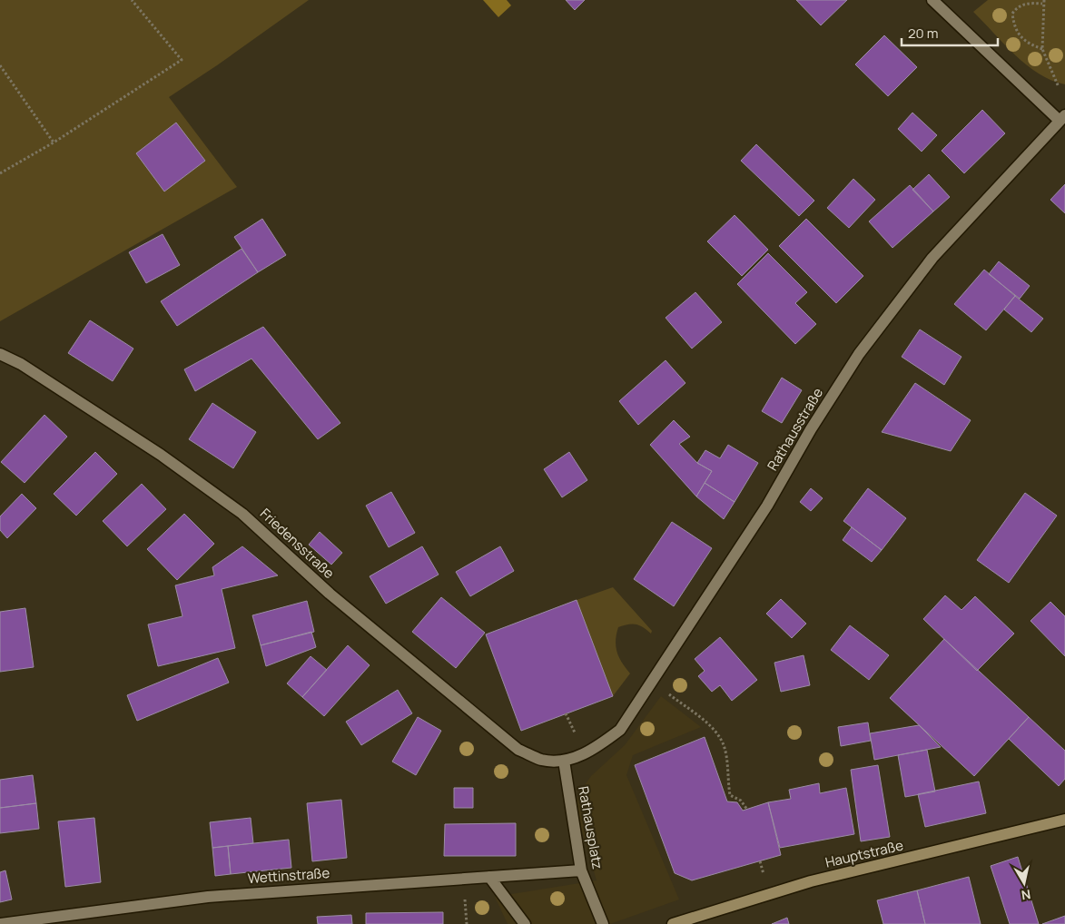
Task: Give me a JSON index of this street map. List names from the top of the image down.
{
  "streets": {
    "main road": ["Hauptstraße"],
    "street": [
      "Rathausstraße",
      "Friedensstraße",
      "Rathausplatz",
      "Wettinstraße"
    ]
  },
  "crossings": [
    ["Rathausstraße", "Friedensstraße"],
    ["Rathausstraße", "Rathausplatz"],
    ["Friedensstraße", "Rathausplatz"],
    ["Rathausplatz", "Wettinstraße"]
  ],
  "scale_bar": "20 m",
  "north": "bottom"
}
